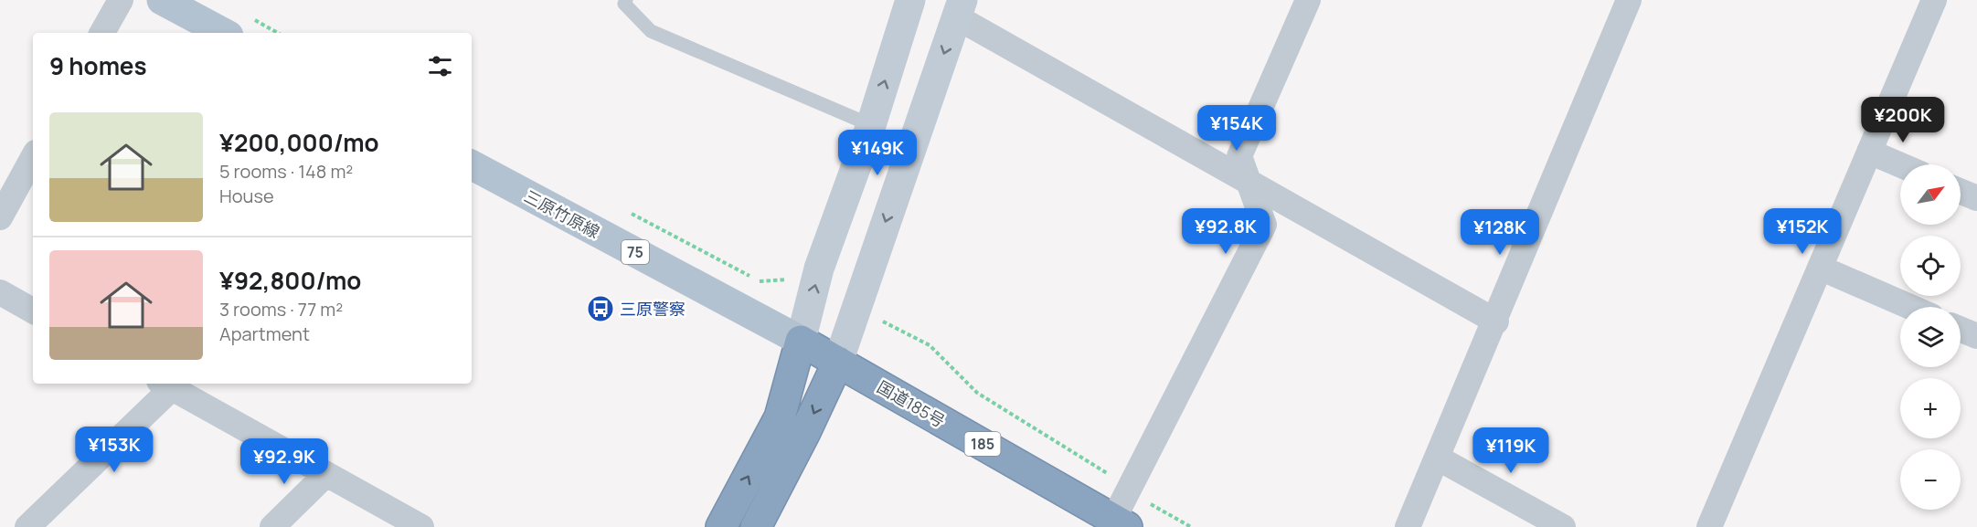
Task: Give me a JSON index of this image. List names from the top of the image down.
{
  "streets": {
    "highway": ["国道185号", "185"],
    "main road": ["三原竹原線", "75"]
  },
  "crossings": [
    ["三原竹原線", "国道185号"]
  ],
  "places": {
    "bus stop": ["三原警察"]
  },
  "north": "top right",
  "page": {
    "heading": "9 homes",
    "price": [
      "¥200K",
      "¥154K",
      "¥149K",
      "¥92.8K",
      "¥152K",
      "¥128K",
      "¥153K",
      "¥119K",
      "¥92.9K"
    ],
    "list": [
      {
        "name": "¥200,000/mo",
        "note": "5 rooms · 148 m² · House"
      },
      {
        "name": "¥92,800/mo",
        "note": "3 rooms · 77 m² · Apartment"
      }
    ],
    "map_buttons": ["+", "−"]
  }
}
